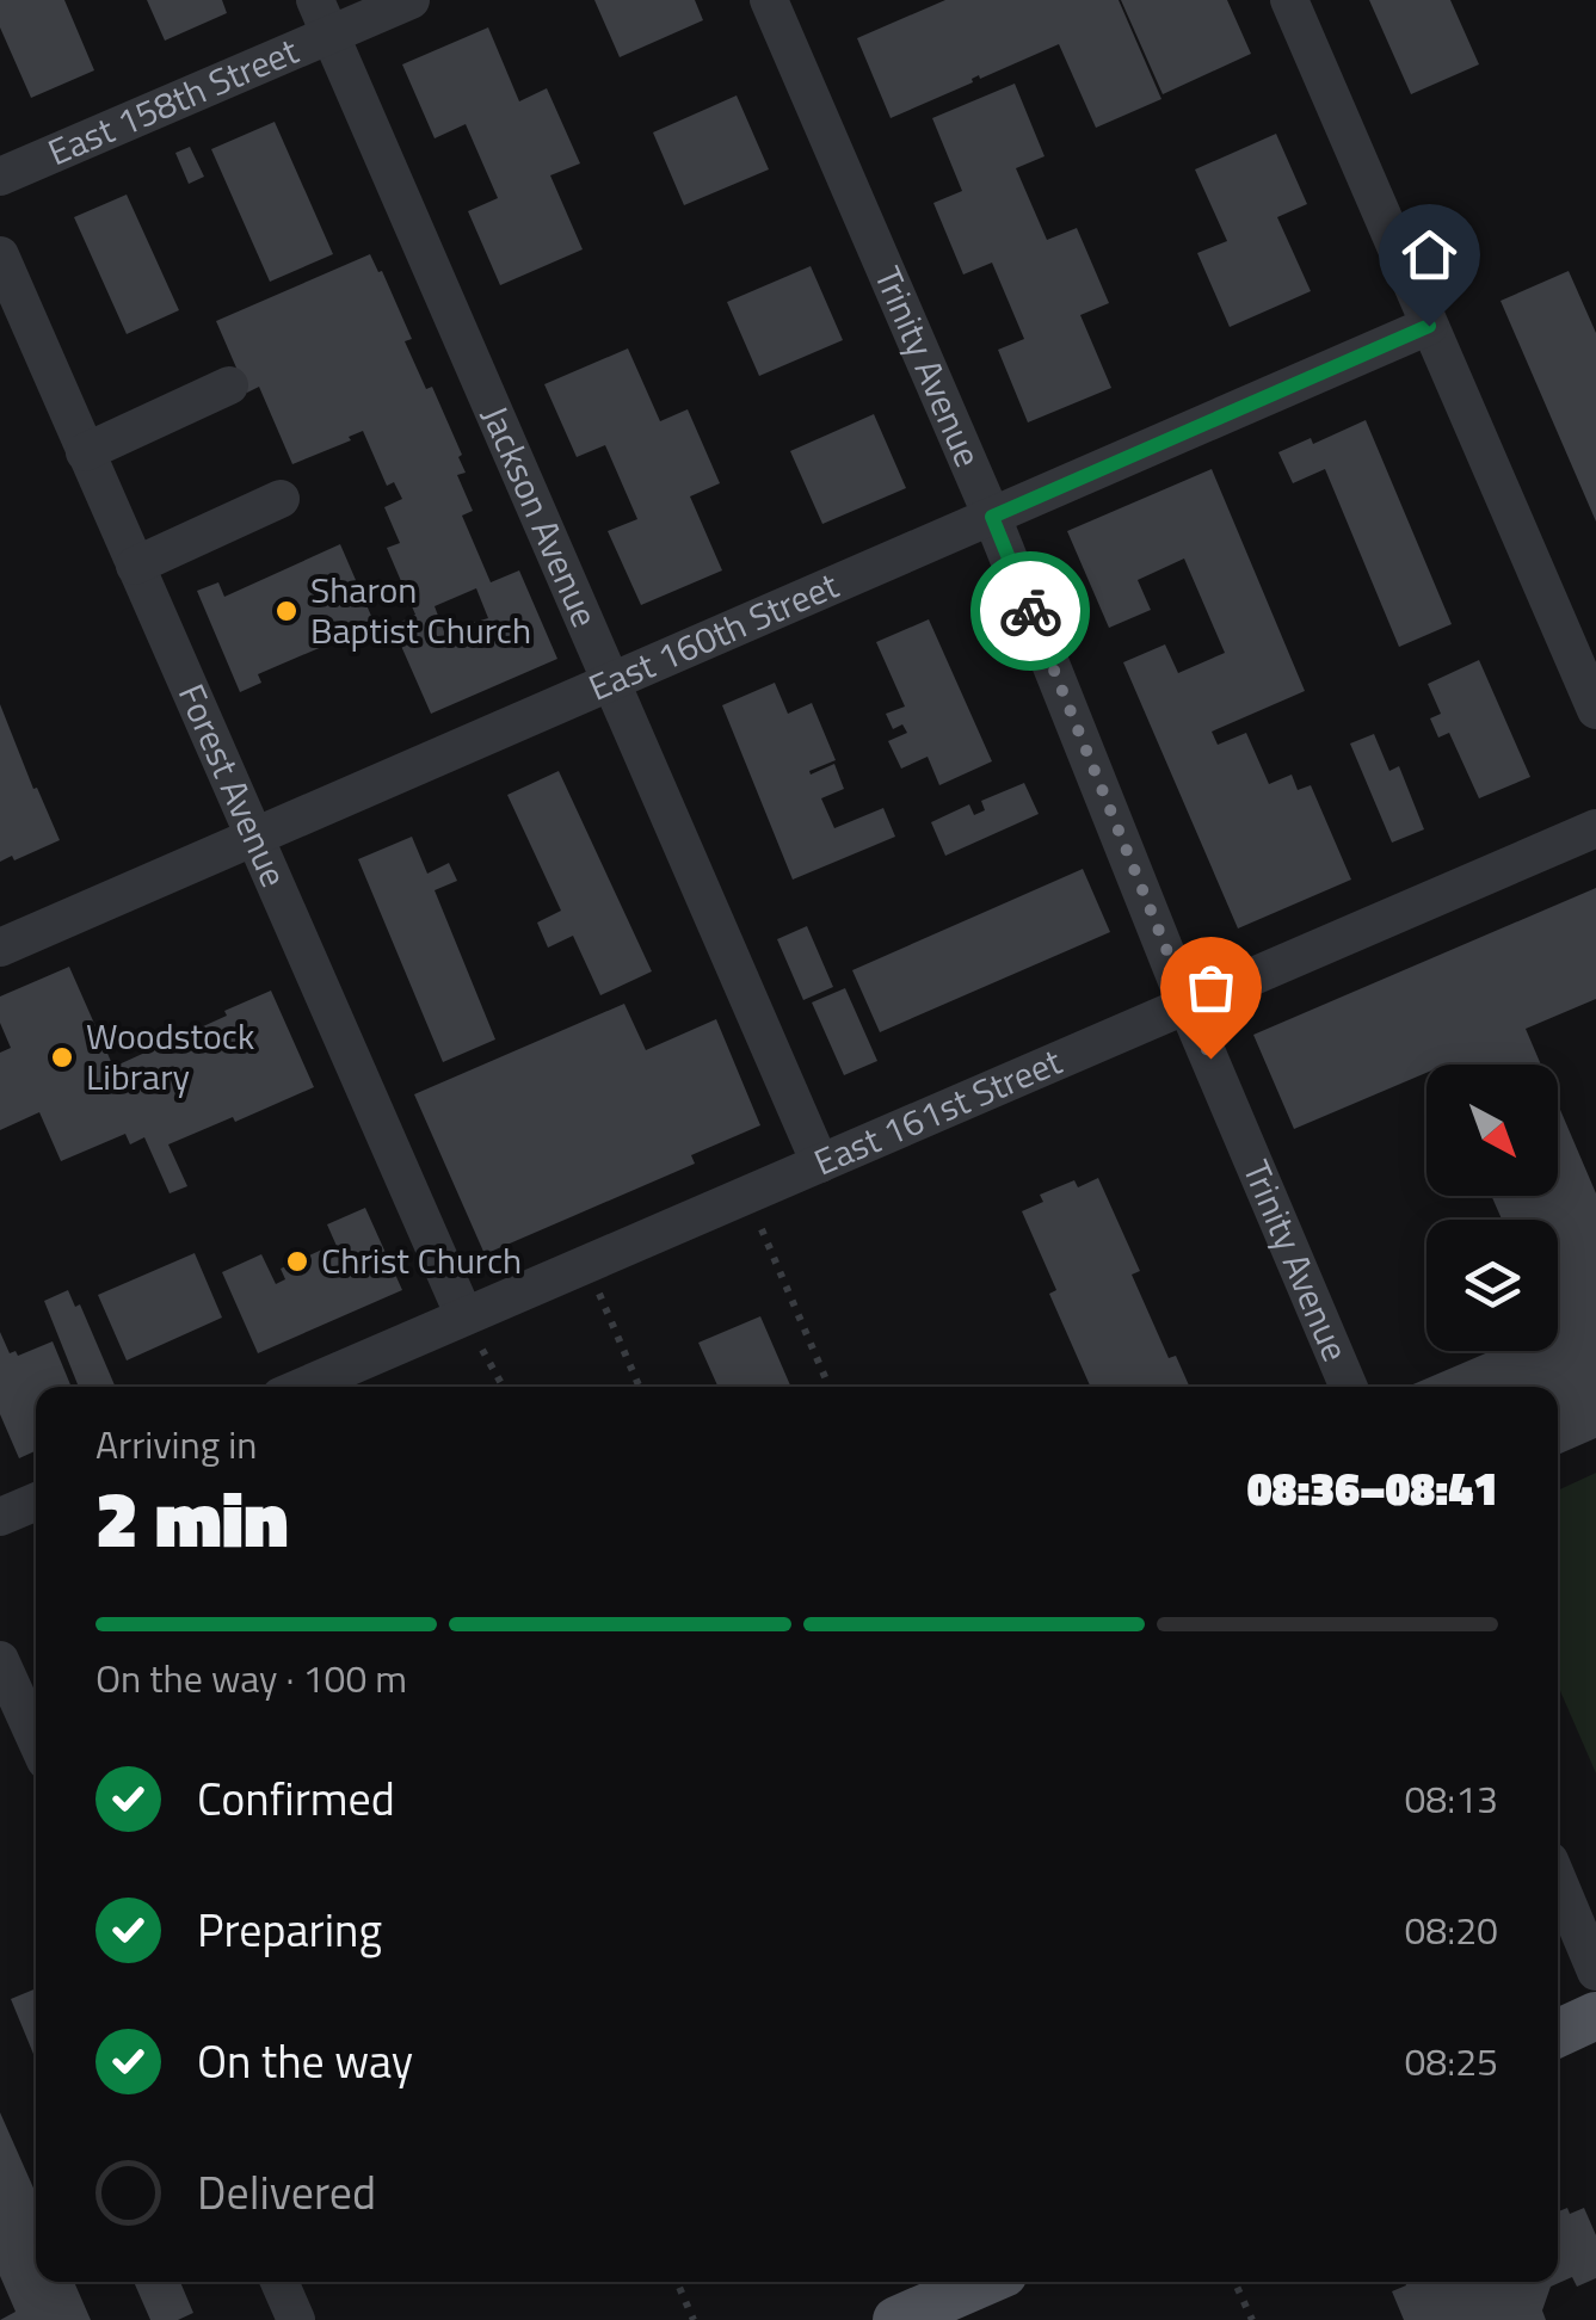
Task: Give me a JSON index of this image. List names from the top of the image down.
{
  "streets": {
    "street": [
      "East 158th Street",
      "Trinity Avenue",
      "Jackson Avenue",
      "East 160th Street",
      "Forest Avenue",
      "East 161st Street"
    ]
  },
  "crossings": [
    ["East 158th Street", "Jackson Avenue"],
    ["Trinity Avenue", "East 160th Street"],
    ["Trinity Avenue", "East 161st Street"],
    ["Jackson Avenue", "East 160th Street"],
    ["Jackson Avenue", "East 161st Street"],
    ["East 160th Street", "Forest Avenue"],
    ["Forest Avenue", "East 161st Street"]
  ],
  "places": ["Sharon Baptist Church", "Woodstock Library", "Christ Church"],
  "north": "bottom right",
  "page": {
    "heading": ["2 min", "Arriving in", "08:36–08:41"],
    "bar": "On the way · 100 m",
    "list": [
      ["Confirmed", "08:13"],
      ["Preparing", "08:20"],
      ["On the way", "08:25"],
      "Delivered"
    ]
  }
}
